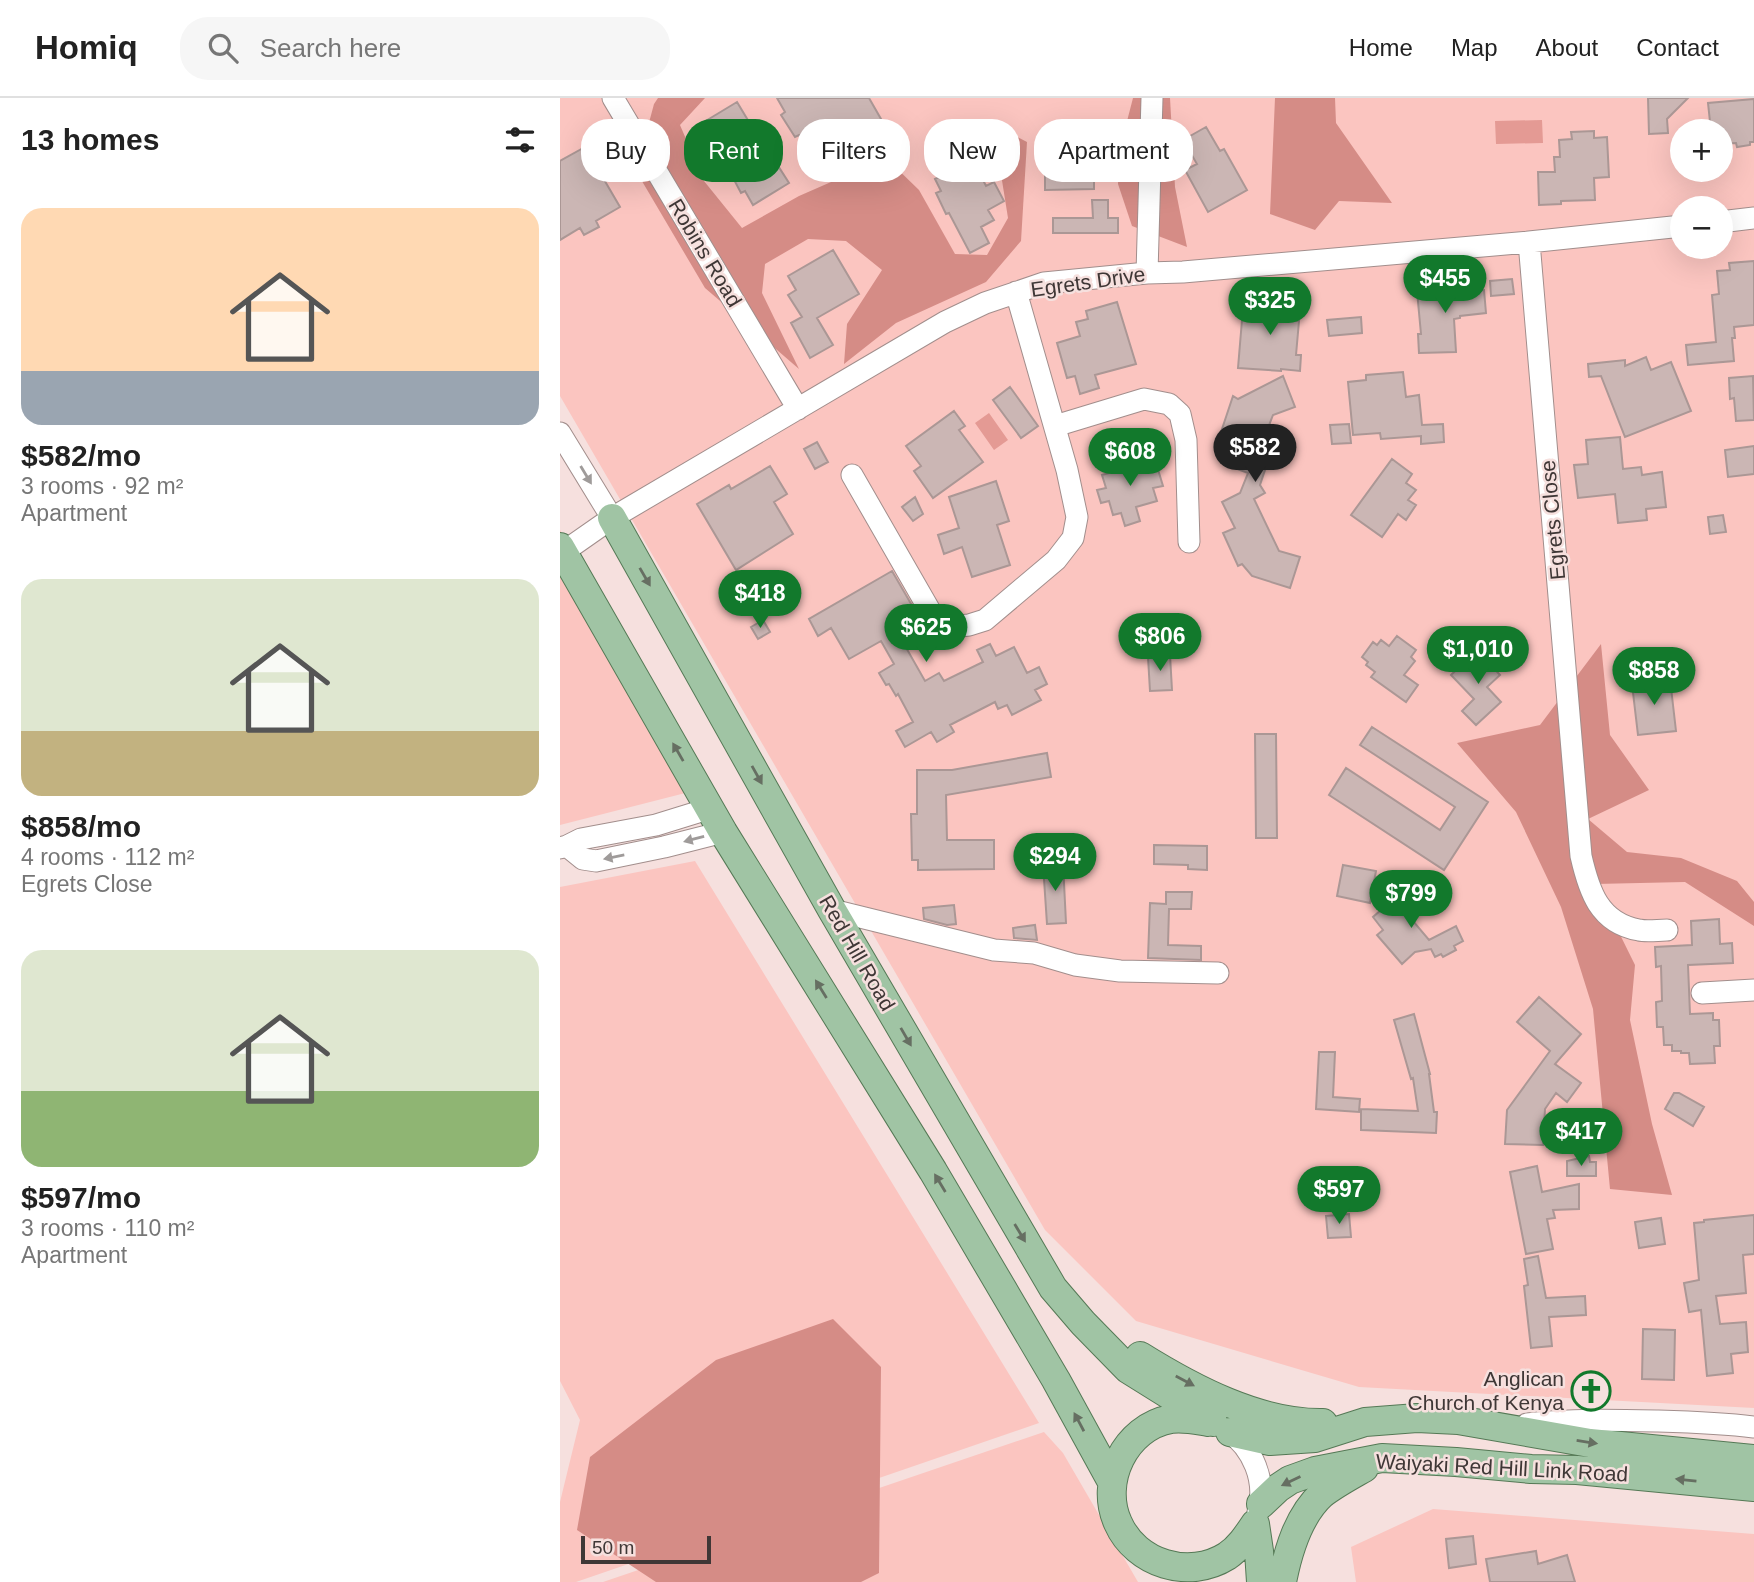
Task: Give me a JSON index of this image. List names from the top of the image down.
{
  "streets": {
    "main road": ["Red Hill Road", "Waiyaki Red Hill Link Road"],
    "street": ["Robins Road", "Egrets Drive", "Egrets Close"]
  },
  "crossings": [
    ["Robins Road", "Egrets Drive"],
    ["Egrets Drive", "Egrets Close"],
    ["Egrets Drive", "Red Hill Road"],
    ["Red Hill Road", "Waiyaki Red Hill Link Road"]
  ],
  "one_way": ["Red Hill Road"],
  "places": {
    "church": ["Anglican Church of Kenya"]
  },
  "scale_bar": "50 m",
  "page": {
    "header": "Homiq",
    "search": "Search here",
    "nav": [
      "Home",
      "Map",
      "About",
      "Contact"
    ],
    "heading": "13 homes",
    "map_buttons": ["+", "−"],
    "chip": [
      "Buy",
      "Rent",
      "Filters",
      "New",
      "Apartment"
    ],
    "list": [
      {
        "name": "$582/mo",
        "note": "3 rooms · 92 m² · Apartment"
      },
      {
        "name": "$858/mo",
        "note": "4 rooms · 112 m² · Egrets Close"
      },
      {
        "name": "$597/mo",
        "note": "3 rooms · 110 m² · Apartment"
      }
    ],
    "price": [
      "$455",
      "$325",
      "$582",
      "$608",
      "$418",
      "$625",
      "$806",
      "$1,010",
      "$858",
      "$294",
      "$799",
      "$417",
      "$597"
    ],
    "scale": "50 m"
  }
}
